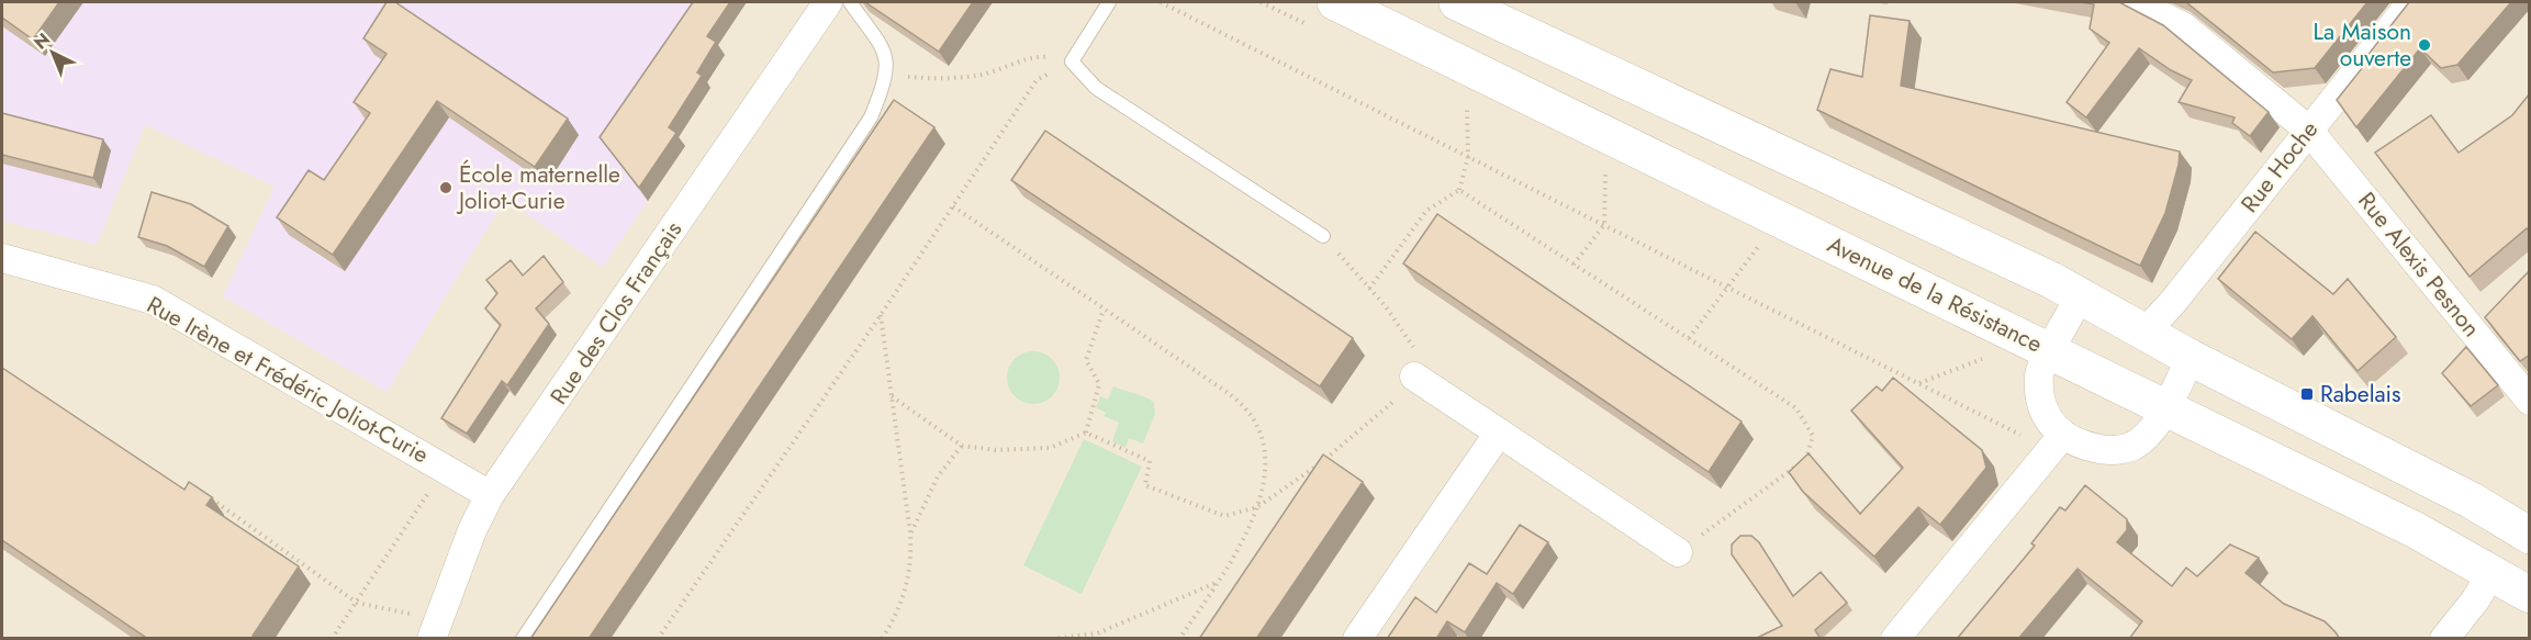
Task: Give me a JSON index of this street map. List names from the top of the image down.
{
  "streets": {
    "main road": ["Avenue de la Résistance"],
    "street": [
      "Rue Hoche",
      "Rue Alexis Pesnon",
      "Rue des Clos Français",
      "Rue Irène et Frédéric Joliot-Curie"
    ]
  },
  "crossings": [
    ["Rue Hoche", "Rue Alexis Pesnon"],
    ["Rue des Clos Français", "Rue Irène et Frédéric Joliot-Curie"]
  ],
  "places": {
    "other": ["La Maison ouverte", "École maternelle Joliot-Curie"],
    "transit": ["Rabelais"]
  },
  "north": "top left"
}
